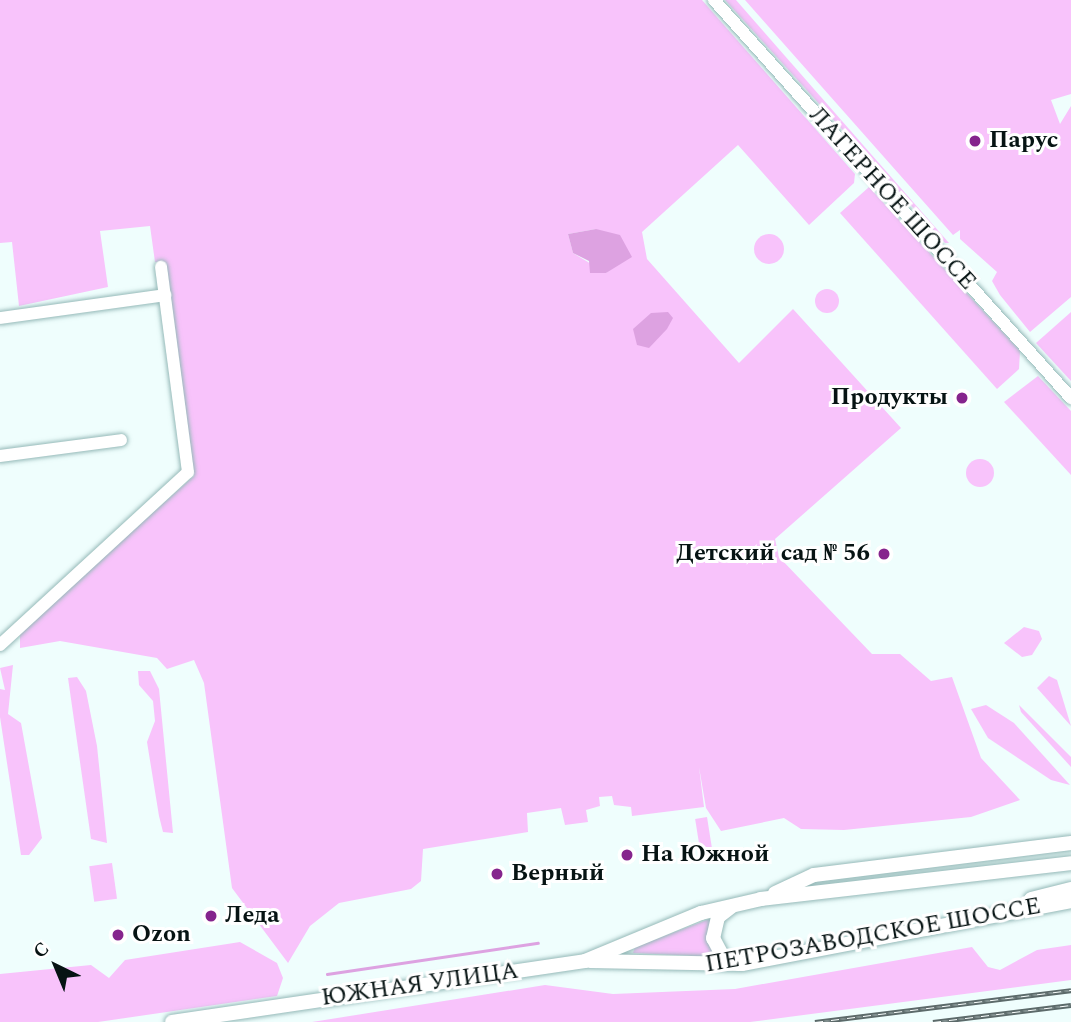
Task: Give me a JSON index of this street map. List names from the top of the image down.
{
  "streets": {
    "main road": ["ПЕТРОЗАВОДСКОЕ ШОССЕ", "ЮЖНАЯ УЛИЦА"],
    "street": ["ЛАГЕРНОЕ ШОССЕ"]
  },
  "crossings": [
    ["ПЕТРОЗАВОДСКОЕ ШОССЕ", "ЮЖНАЯ УЛИЦА"]
  ],
  "places": [
    "Парус",
    "Продукты",
    "Детский сад № 56",
    "На Южной",
    "Верный",
    "Леда",
    "Ozon"
  ],
  "north": "top left"
}
